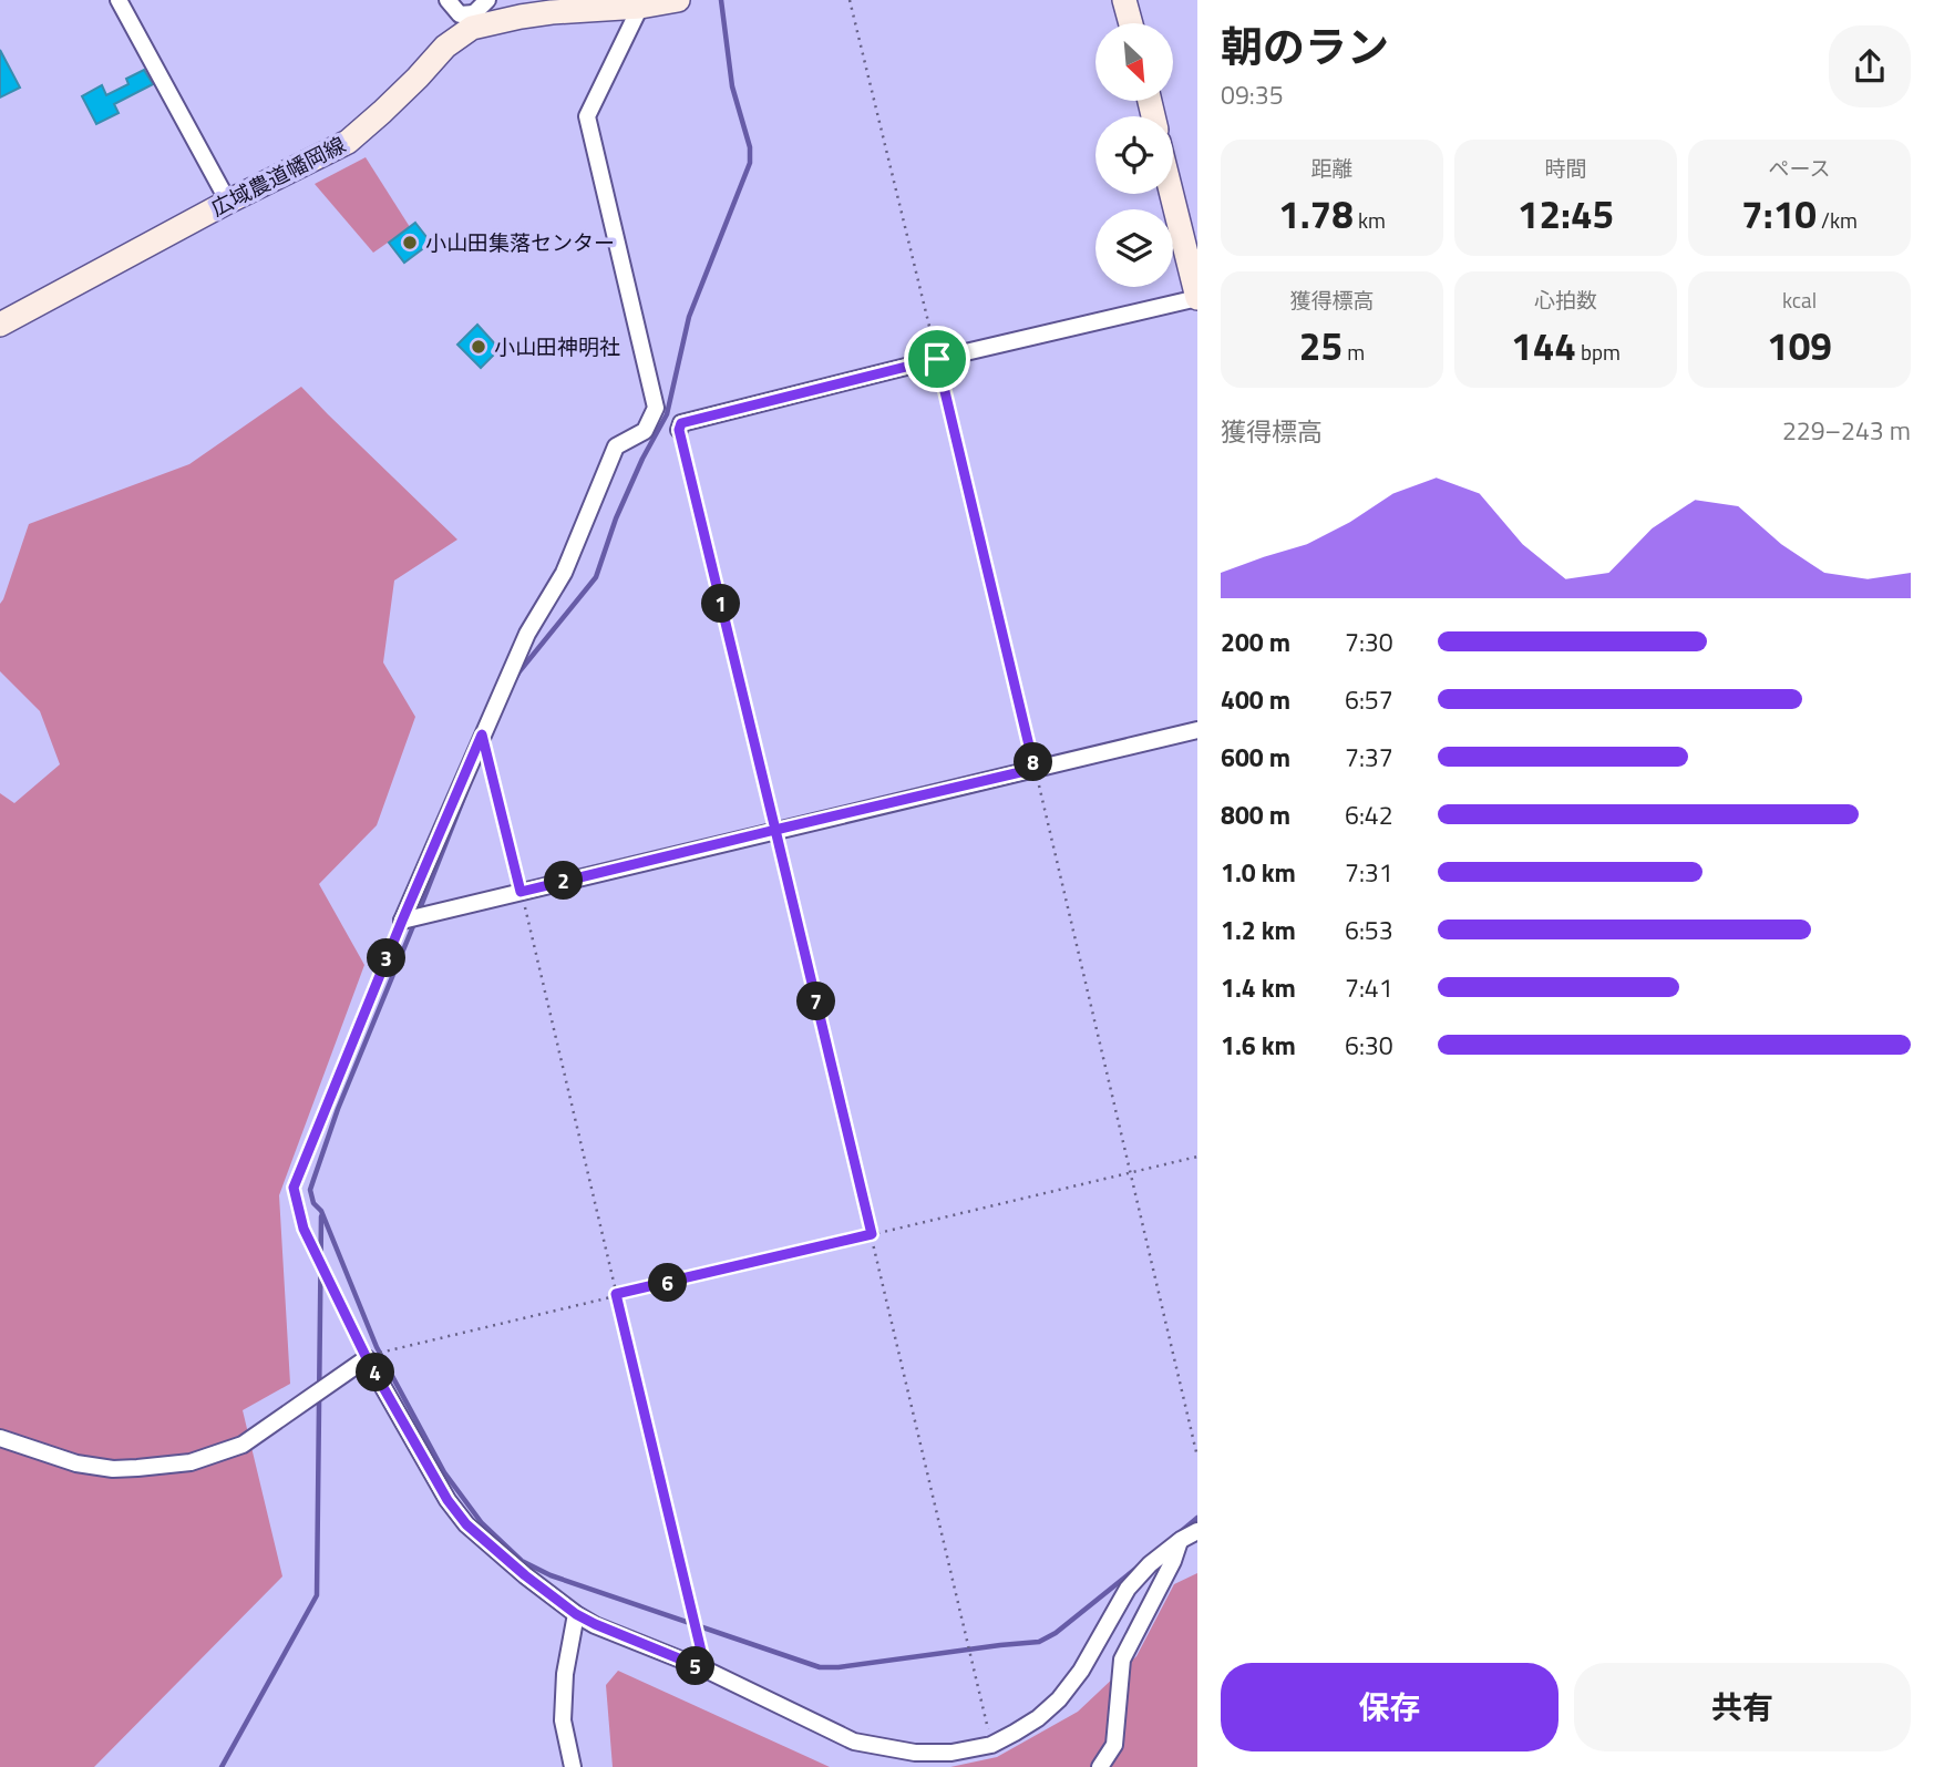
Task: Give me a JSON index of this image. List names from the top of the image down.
{
  "streets": {
    "street": ["広域農道幡岡線"]
  },
  "places": ["小山田集落センター", "小山田神明社"],
  "north": "bottom right",
  "page": {
    "heading": ["朝のラン", "09:35"],
    "stats": [
      ["距離", "1.78 km"],
      ["時間", "12:45"],
      ["ペース", "7:10 /km"],
      ["獲得標高", "25 m"],
      ["心拍数", "144 bpm"],
      ["kcal", "109"]
    ],
    "chart": ["獲得標高", "229–243 m"],
    "pins": [
      "1",
      "8",
      "2",
      "3",
      "7",
      "6",
      "4",
      "5"
    ],
    "list": [
      {
        "name": "200 m",
        "note": "7:30"
      },
      {
        "name": "400 m",
        "note": "6:57"
      },
      {
        "name": "600 m",
        "note": "7:37"
      },
      {
        "name": "800 m",
        "note": "6:42"
      },
      {
        "name": "1.0 km",
        "note": "7:31"
      },
      {
        "name": "1.2 km",
        "note": "6:53"
      },
      {
        "name": "1.4 km",
        "note": "7:41"
      },
      {
        "name": "1.6 km",
        "note": "6:30"
      }
    ],
    "buttons": ["保存", "共有"]
  }
}
